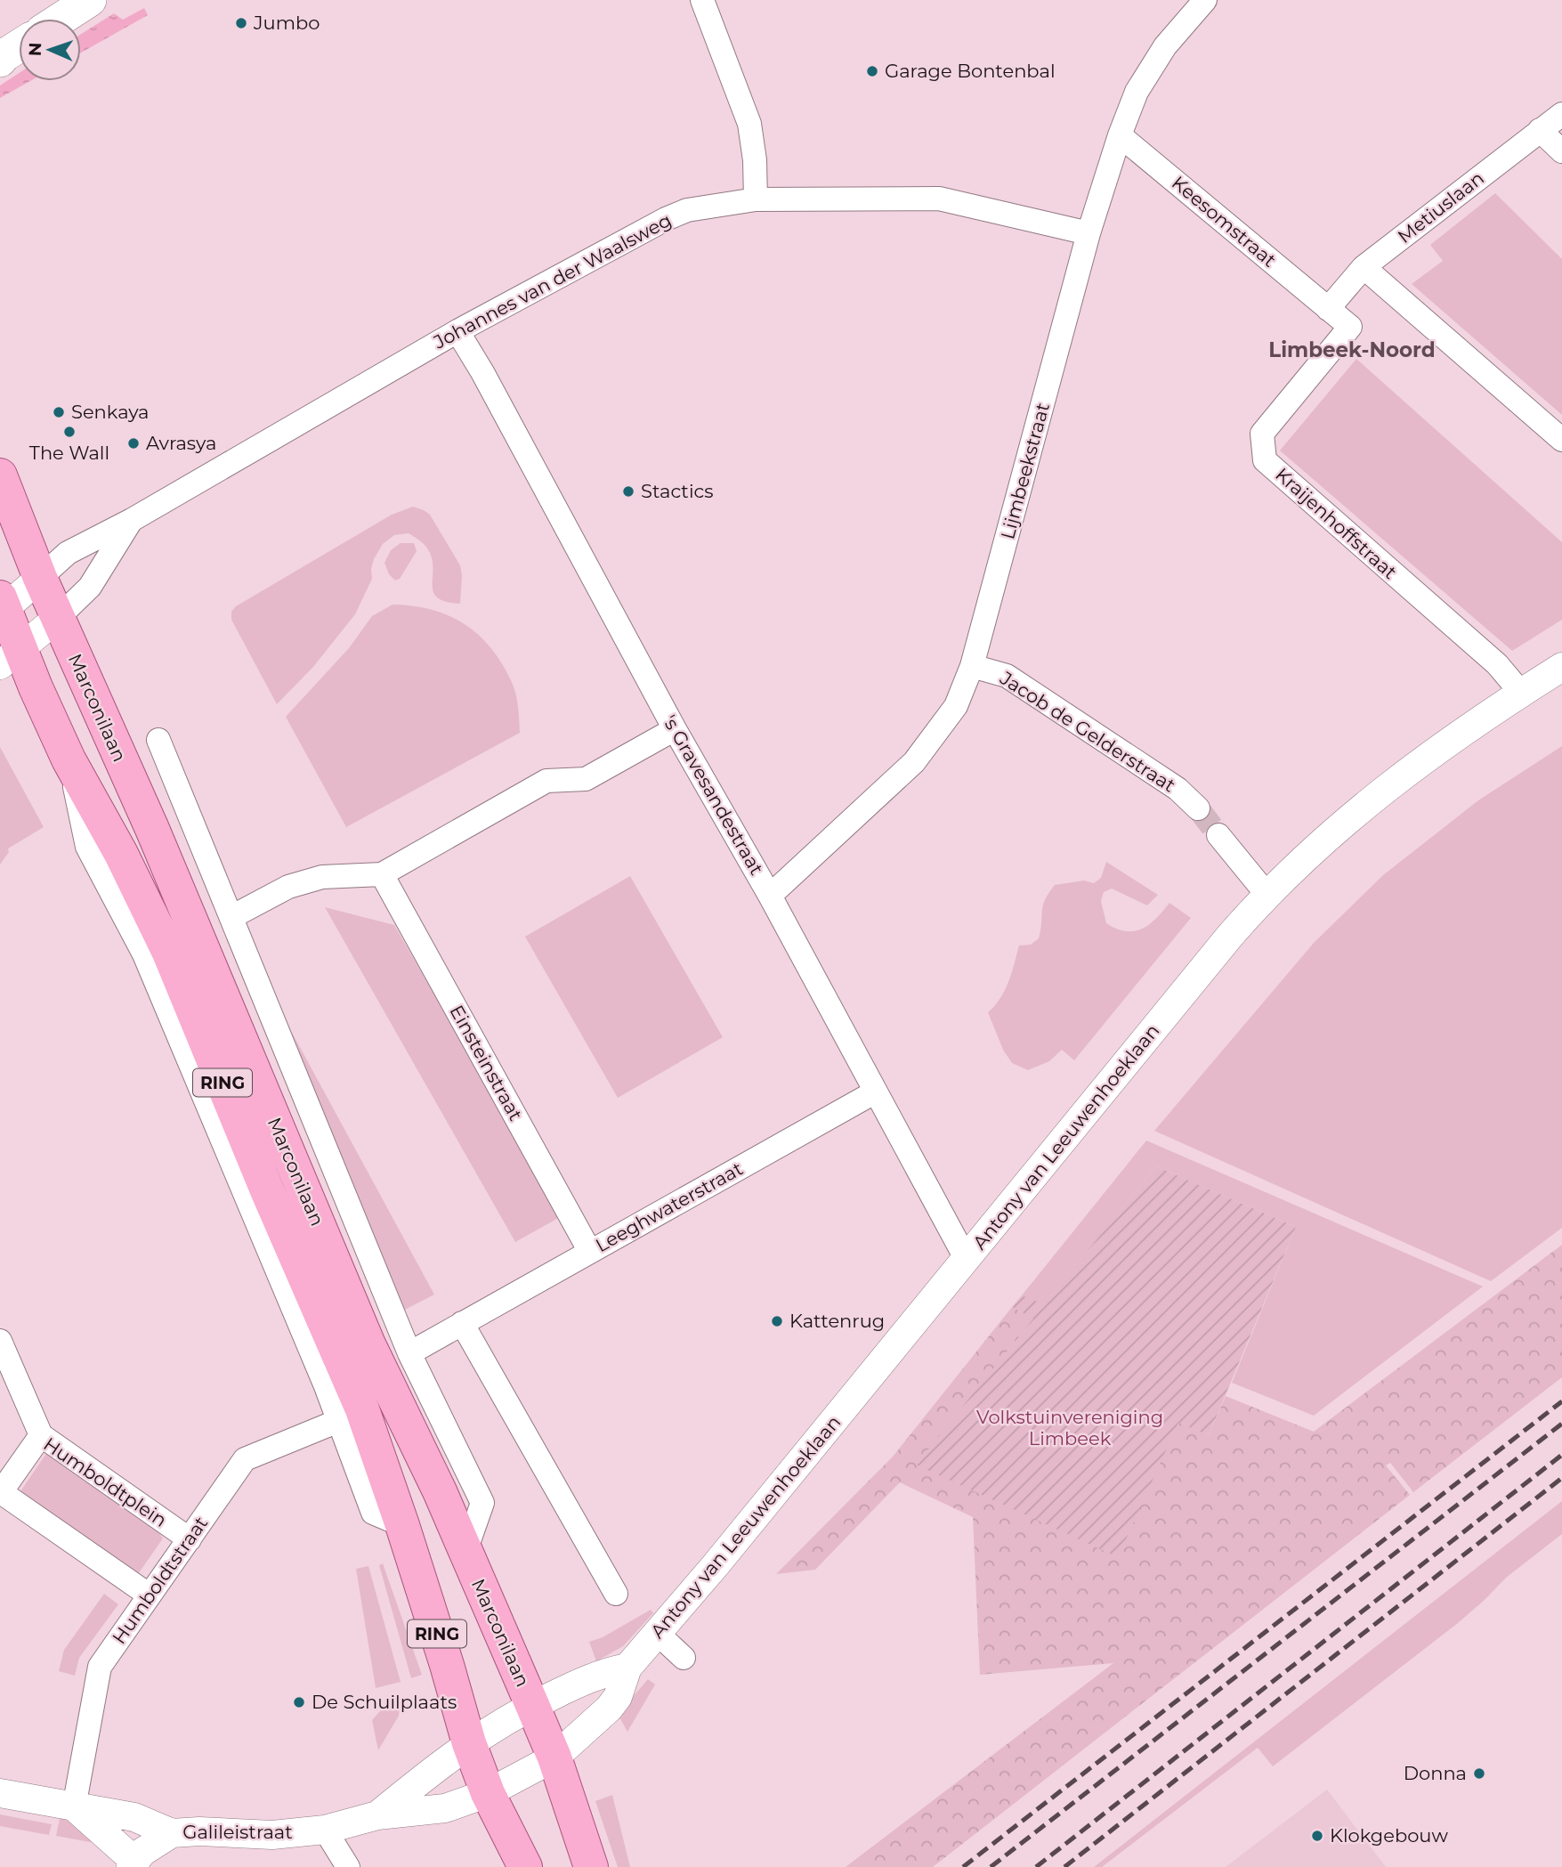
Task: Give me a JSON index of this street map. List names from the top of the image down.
{
  "streets": {
    "main road": ["Marconilaan", "RING"],
    "street": [
      "Metiuslaan",
      "Keesomstraat",
      "Johannes van der Waalsweg",
      "Lijmbeekstraat",
      "Kraijenhoffstraat",
      "Jacob de Gelderstraat",
      "'s Gravesandestraat",
      "Einsteinstraat",
      "Antony van Leeuwenhoeklaan",
      "Leeghwaterstraat",
      "Humboldtplein",
      "Humboldtstraat",
      "Galileistraat"
    ]
  },
  "crossings": [
    ["Metiuslaan", "Keesomstraat"],
    ["Metiuslaan", "Kraijenhoffstraat"],
    ["Keesomstraat", "Lijmbeekstraat"],
    ["Keesomstraat", "Kraijenhoffstraat"],
    ["Johannes van der Waalsweg", "Lijmbeekstraat"],
    ["Johannes van der Waalsweg", "Marconilaan"],
    ["Johannes van der Waalsweg", "'s Gravesandestraat"],
    ["Lijmbeekstraat", "Jacob de Gelderstraat"],
    ["Lijmbeekstraat", "'s Gravesandestraat"],
    ["Kraijenhoffstraat", "Antony van Leeuwenhoeklaan"],
    ["Marconilaan", "Antony van Leeuwenhoeklaan"],
    ["Marconilaan", "Humboldtstraat"],
    ["Marconilaan", "Galileistraat"],
    ["'s Gravesandestraat", "Antony van Leeuwenhoeklaan"],
    ["'s Gravesandestraat", "Leeghwaterstraat"],
    ["Einsteinstraat", "Leeghwaterstraat"],
    ["Antony van Leeuwenhoeklaan", "Galileistraat"],
    ["Humboldtplein", "Humboldtstraat"],
    ["Humboldtstraat", "Galileistraat"]
  ],
  "districts": ["Limbeek-Noord"],
  "parks": ["Volkstuinvereniging Limbeek"],
  "places": [
    "Jumbo",
    "Garage Bontenbal",
    "Senkaya",
    "The Wall",
    "Avrasya",
    "Stactics",
    "Kattenrug",
    "De Schuilplaats",
    "Donna",
    "Klokgebouw"
  ],
  "north": "left"
}
